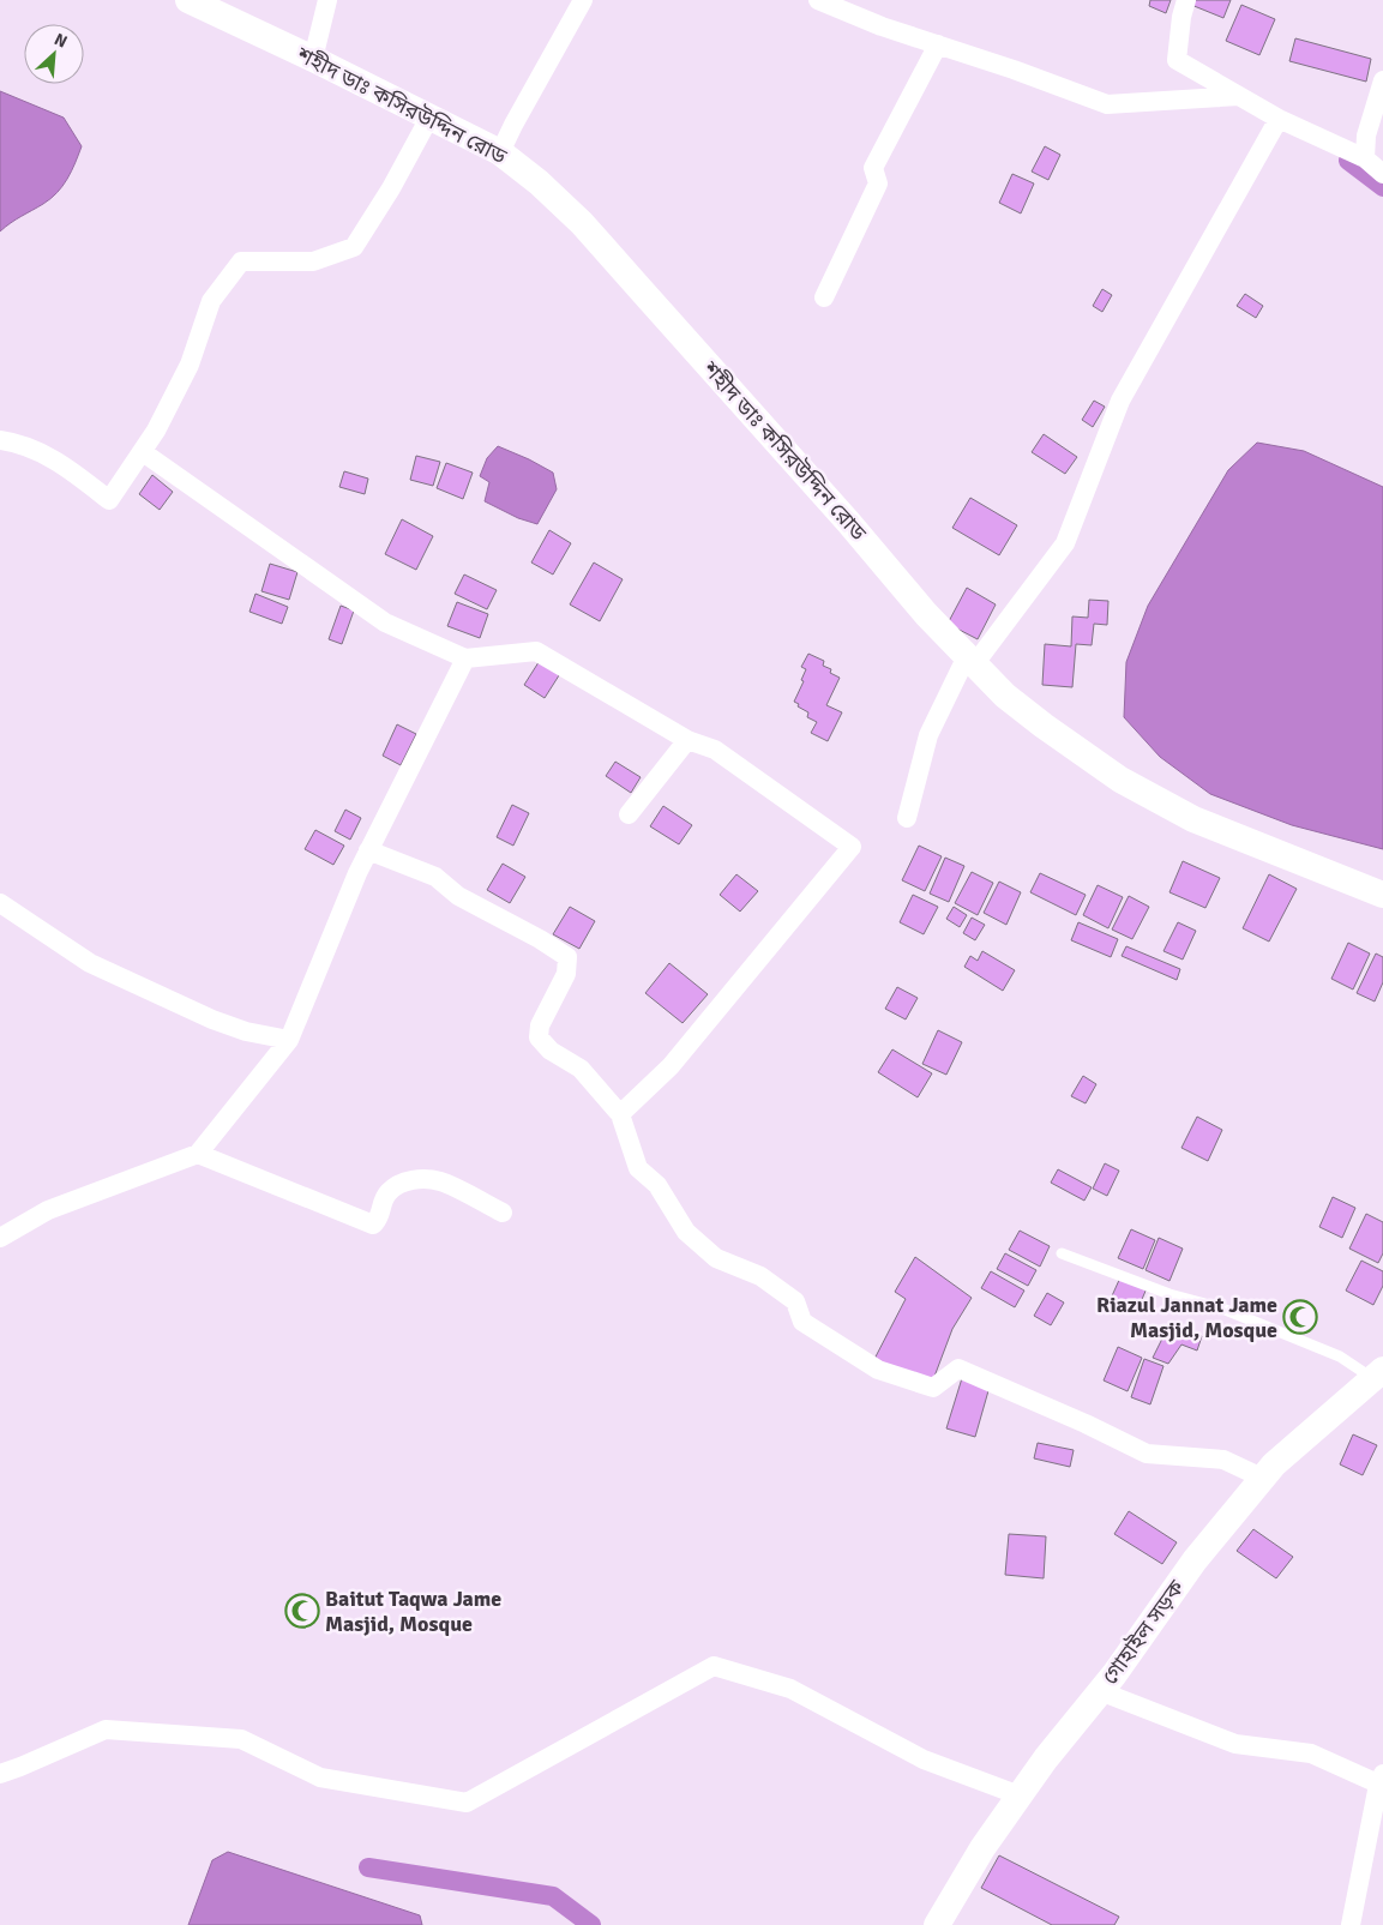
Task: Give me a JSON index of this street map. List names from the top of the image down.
{
  "streets": {
    "street": ["শহীদ ডাঃ কসিরউদ্দিন রোড", "গোহাইল সড়ক"]
  },
  "places": {
    "mosque": ["Riazul Jannat Jame Masjid, Mosque", "Baitut Taqwa Jame Masjid, Mosque"]
  },
  "north": "top right"
}
